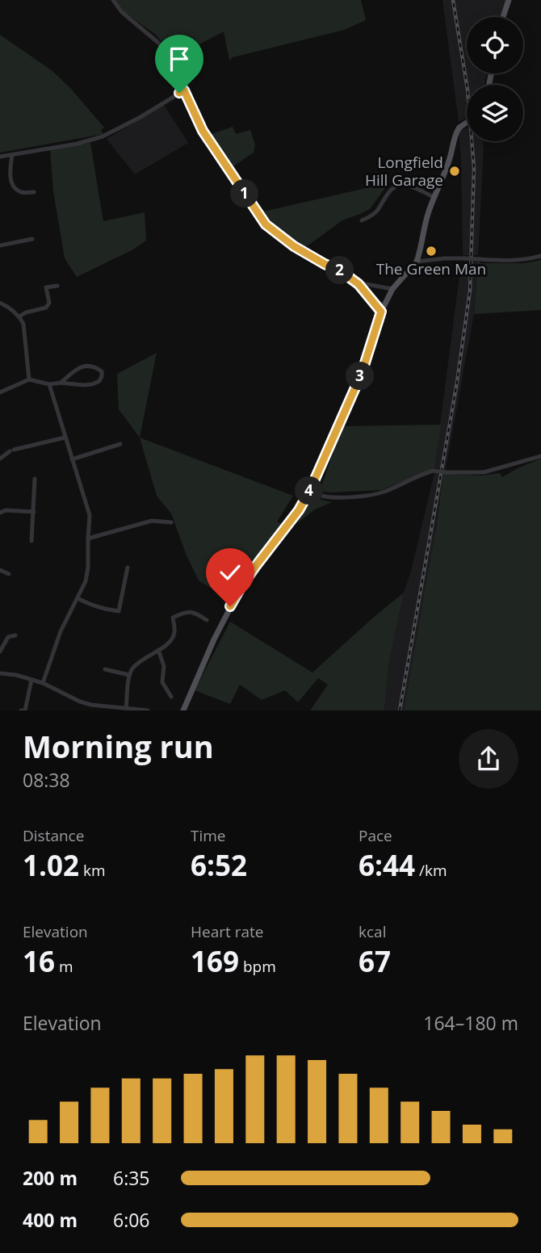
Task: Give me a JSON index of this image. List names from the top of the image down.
{
  "places": ["Longfield Hill Garage", "The Green Man"],
  "page": {
    "pins": [
      "1",
      "2",
      "3",
      "4"
    ],
    "heading": ["Morning run", "08:38"],
    "stats": [
      ["Distance", "1.02 km"],
      ["Time", "6:52"],
      ["Pace", "6:44 /km"],
      ["Elevation", "16 m"],
      ["Heart rate", "169 bpm"],
      ["kcal", "67"]
    ],
    "chart": ["Elevation", "164–180 m"],
    "list": [
      {
        "name": "200 m",
        "note": "6:35"
      },
      {
        "name": "400 m",
        "note": "6:06"
      }
    ]
  }
}
